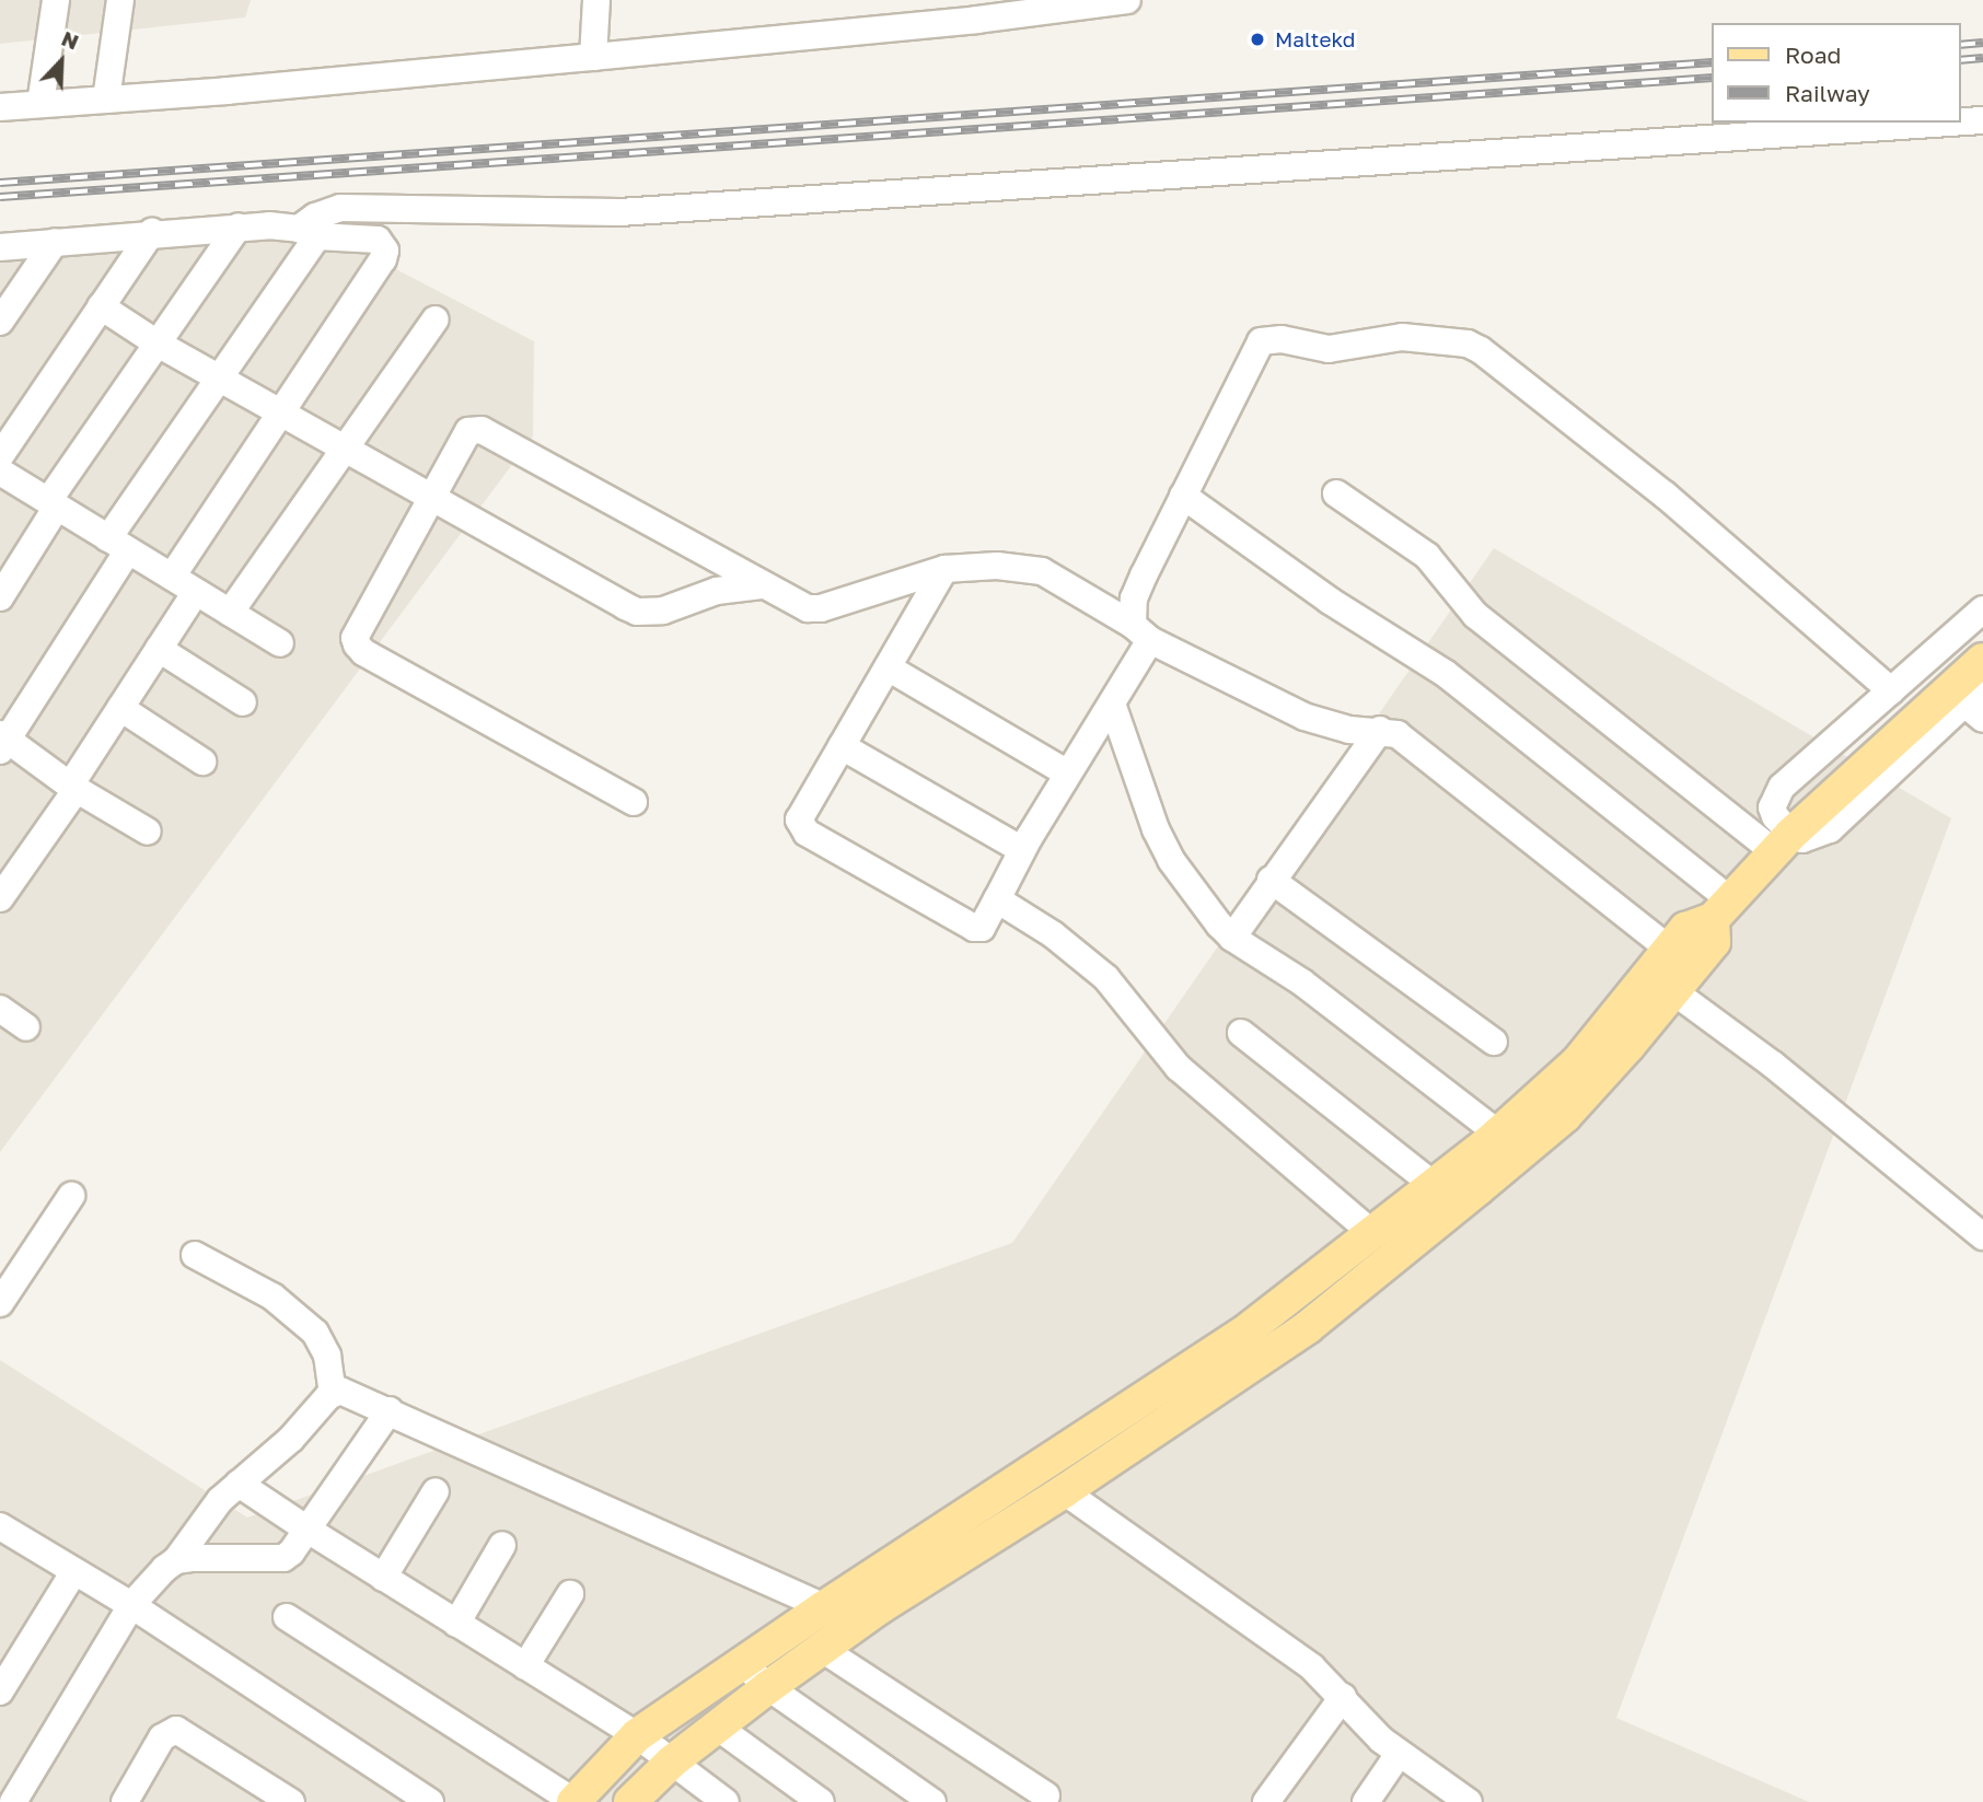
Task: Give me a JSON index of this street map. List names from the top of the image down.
{
  "places": ["Maltekd"],
  "legend": ["Road", "Railway"],
  "north": "top right"
}
